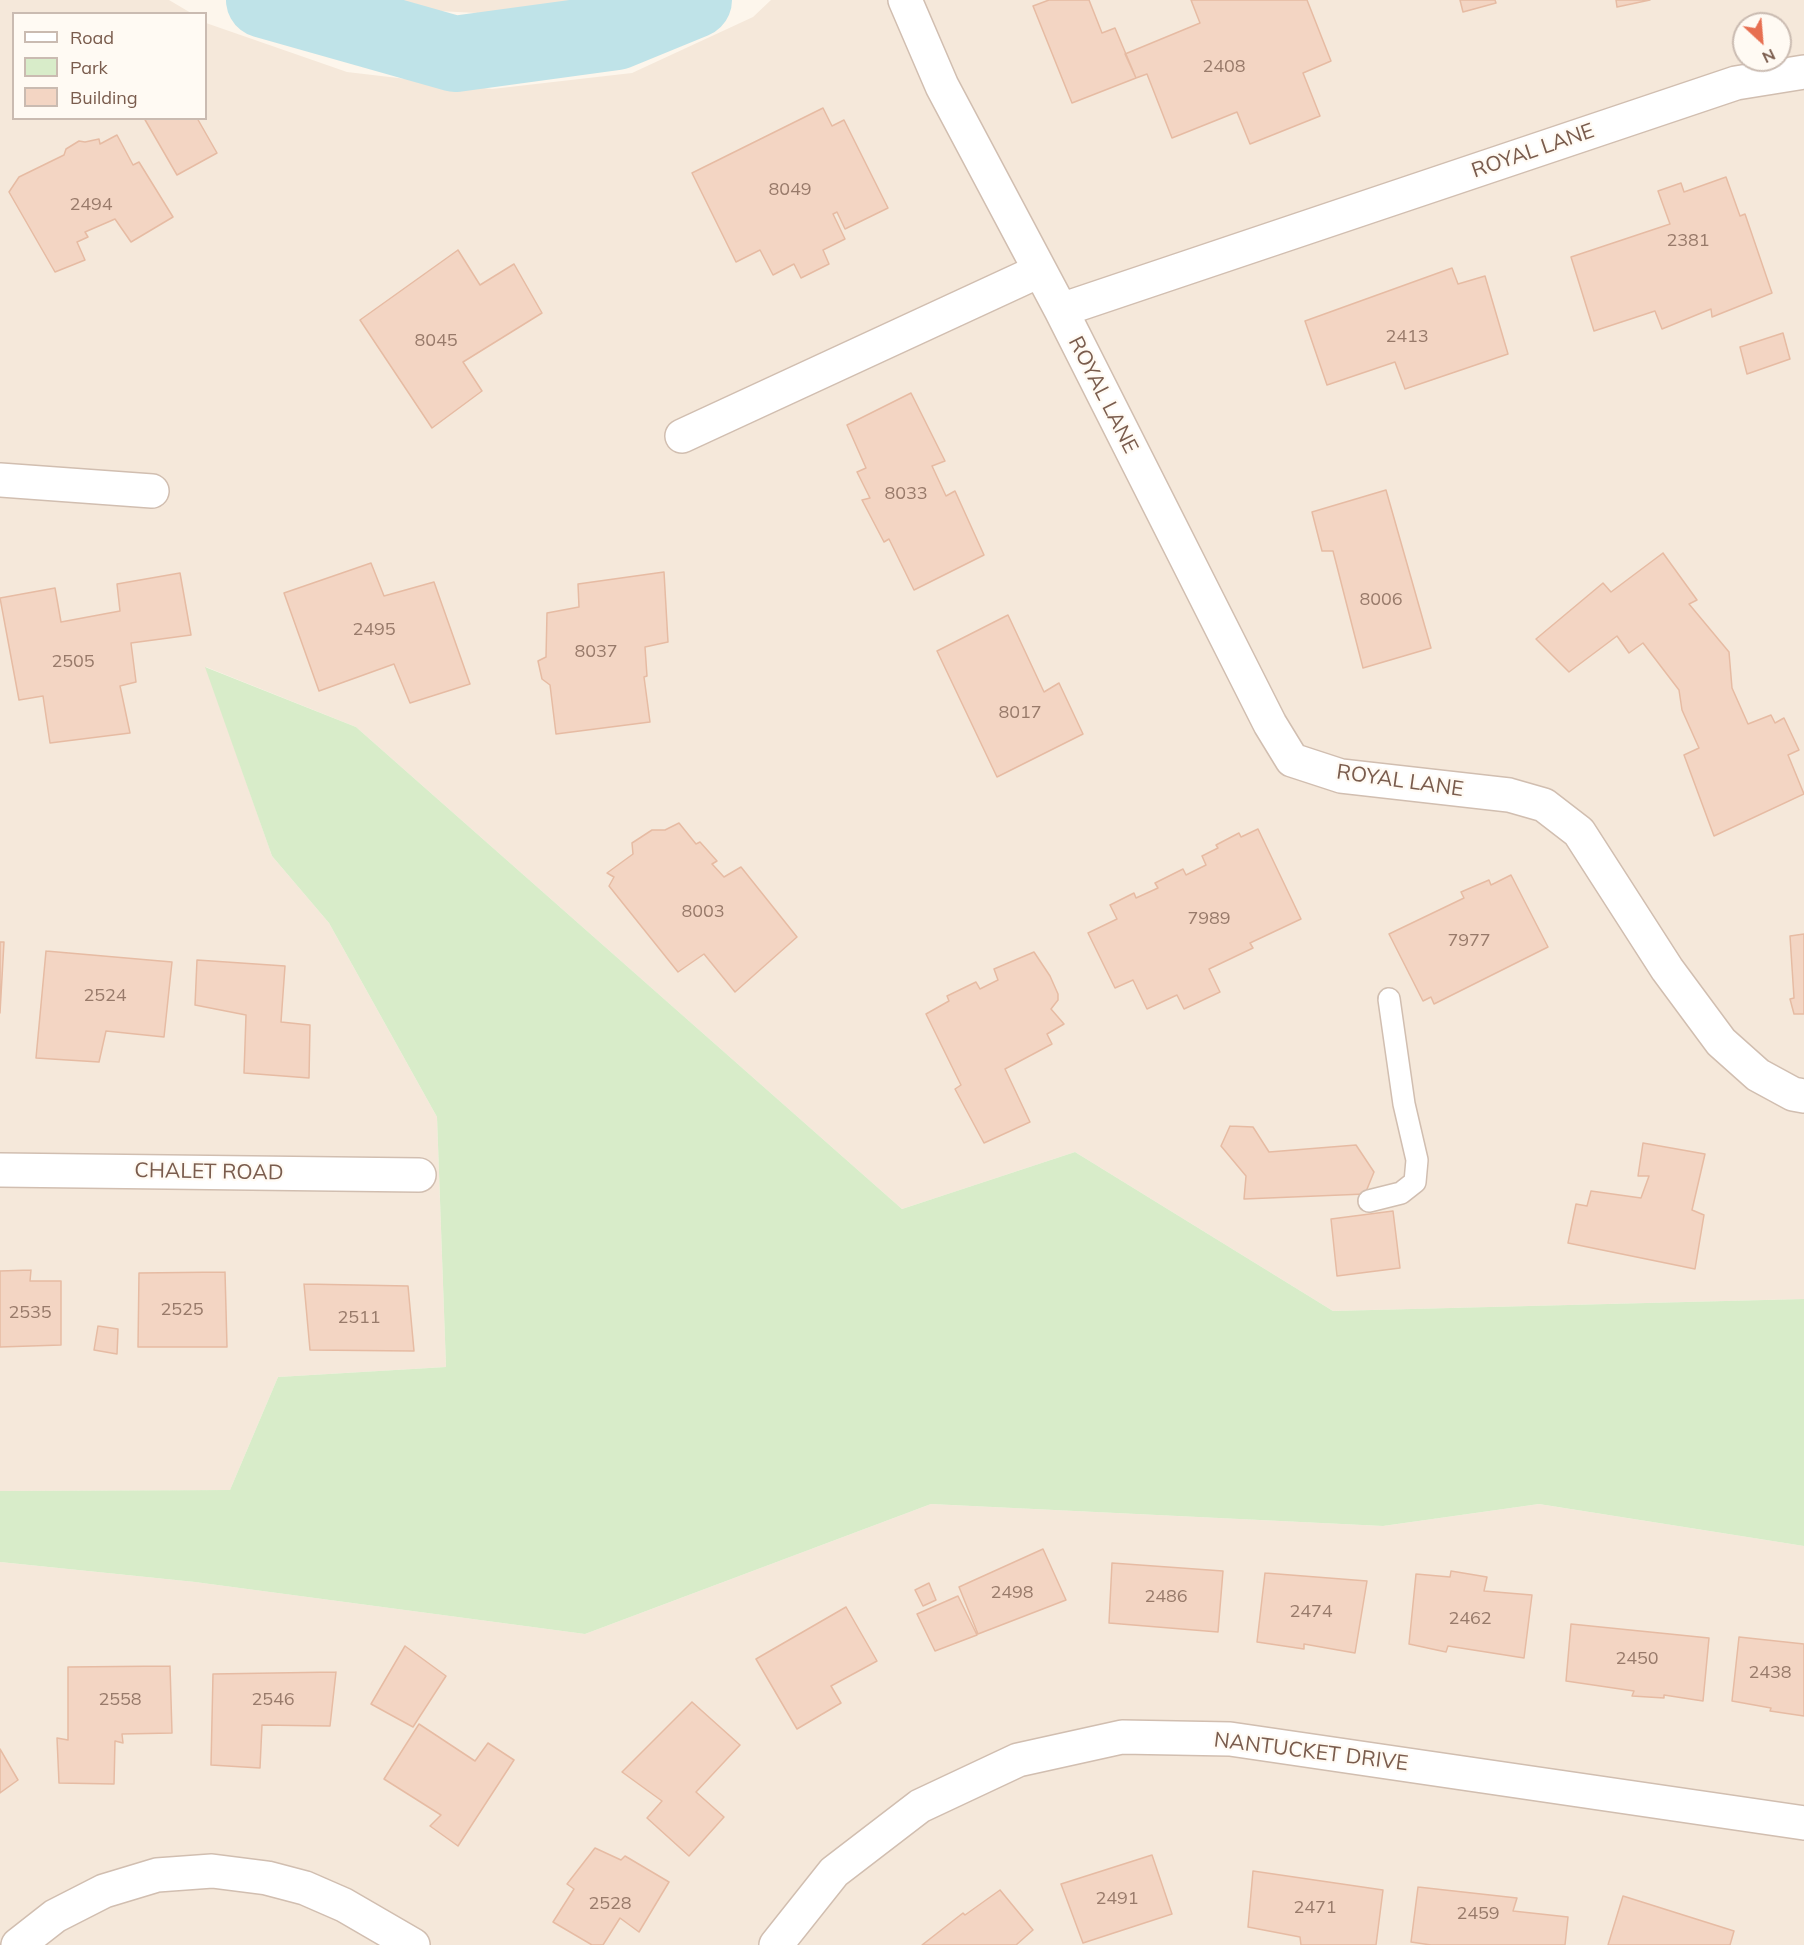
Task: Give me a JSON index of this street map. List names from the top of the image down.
{
  "streets": {
    "street": ["ROYAL LANE", "CHALET ROAD", "NANTUCKET DRIVE"]
  },
  "house_numbers": [
    "2408",
    "8049",
    "2494",
    "2381",
    "2413",
    "8045",
    "8033",
    "8006",
    "2495",
    "8037",
    "2505",
    "8017",
    "8003",
    "7989",
    "7977",
    "2524",
    "2525",
    "2535",
    "2511",
    "2498",
    "2486",
    "2474",
    "2462",
    "2450",
    "2438",
    "2558",
    "2546",
    "2491",
    "2528",
    "2471",
    "2459"
  ],
  "legend": ["Road", "Park", "Building"],
  "north": "bottom right"
}
